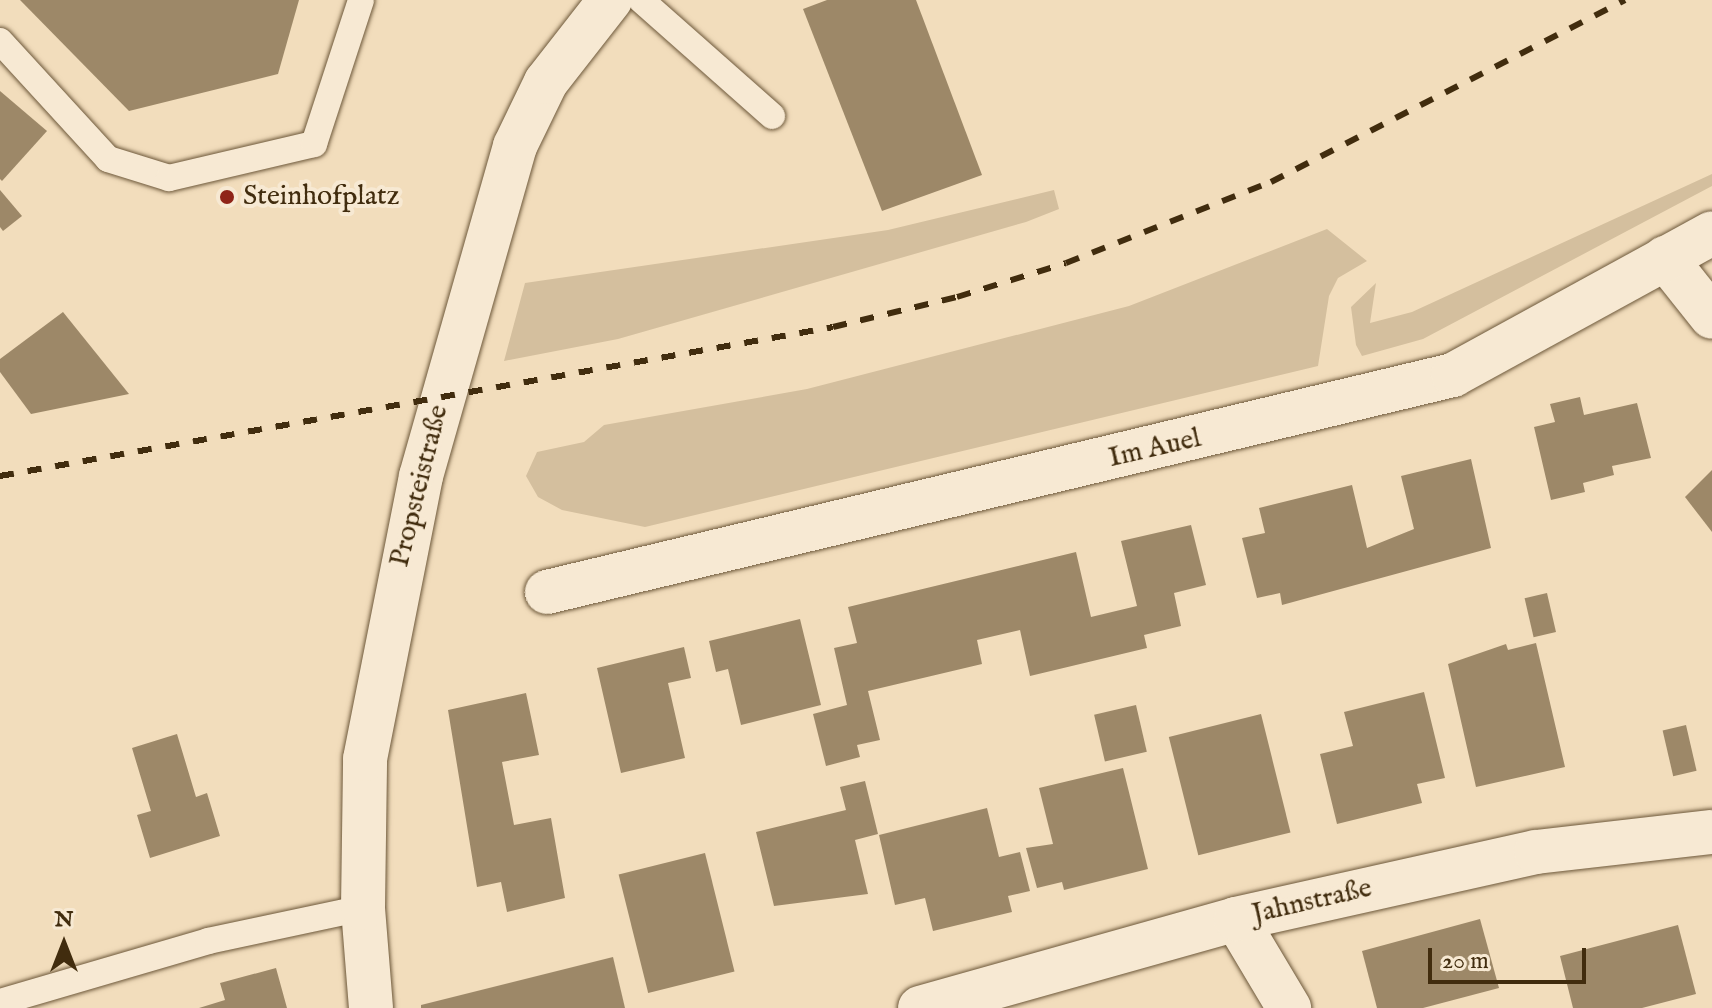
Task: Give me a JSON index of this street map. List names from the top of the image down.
{
  "streets": {
    "street": ["Im Auel", "Propsteistraße", "Jahnstraße"]
  },
  "places": ["Steinhofplatz"],
  "scale_bar": "20 m",
  "north": "top"
}
